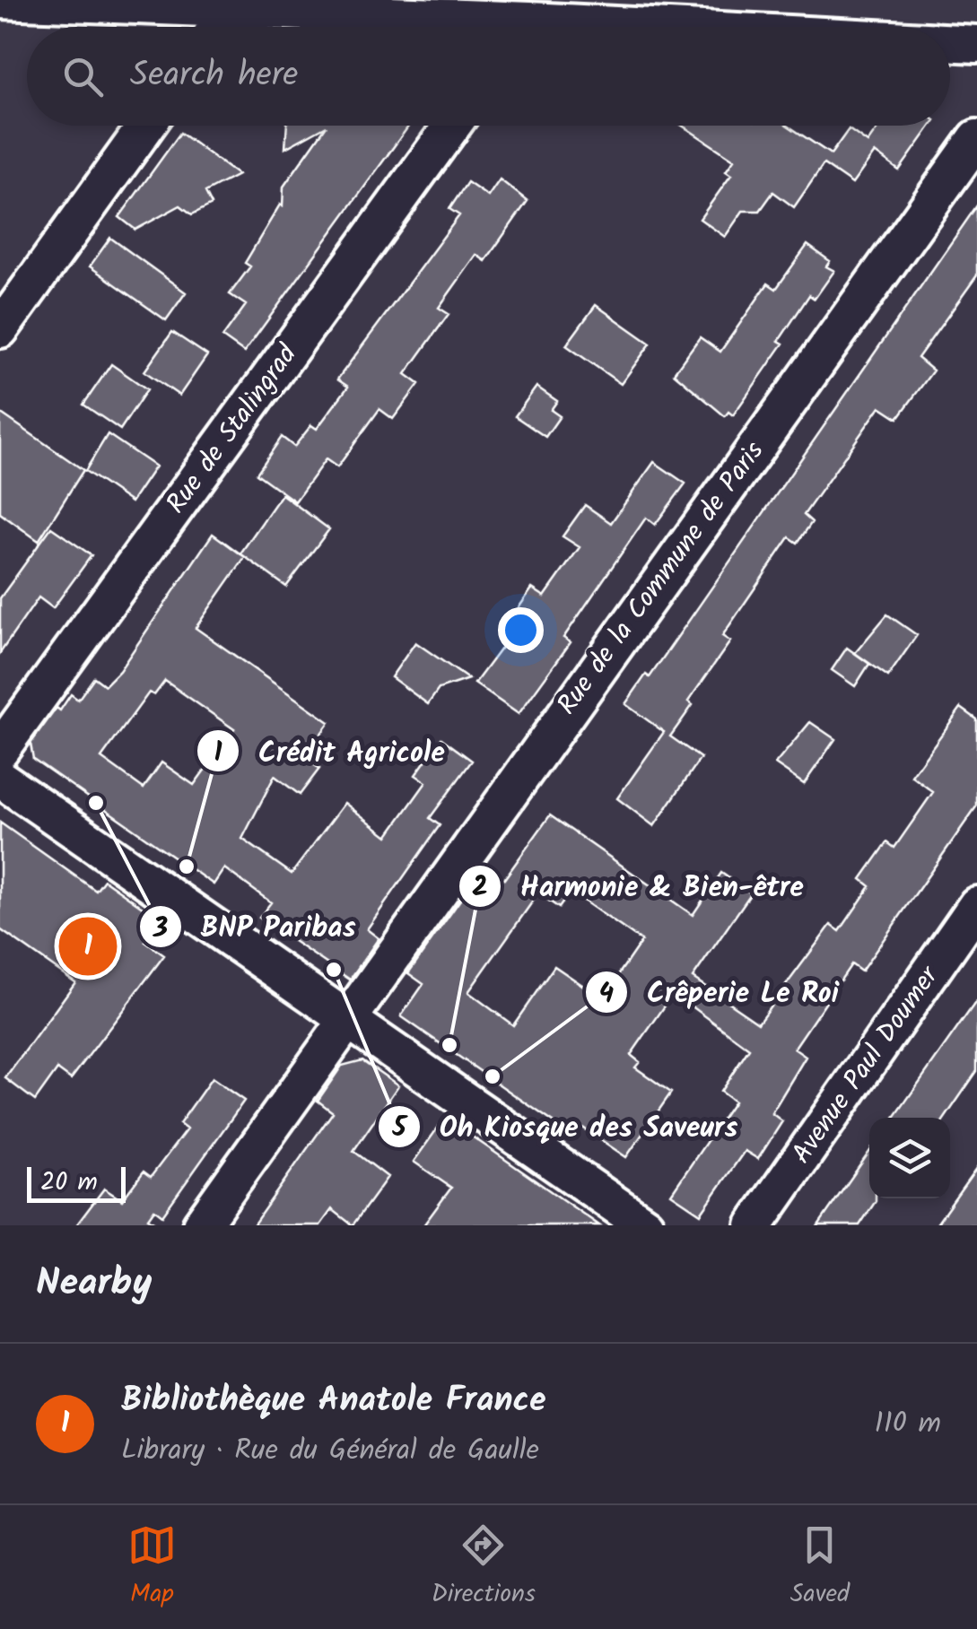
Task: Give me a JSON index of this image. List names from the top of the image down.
{
  "streets": {
    "street": ["Rue de Stalingrad", "Rue de la Commune de Paris", "Avenue Paul Doumer"]
  },
  "places": [
    "BNP Paribas",
    "Crédit Agricole",
    "Oh Kiosque des Saveurs",
    "Harmonie & Bien-être",
    "Crêperie Le Roi"
  ],
  "scale_bar": "20 m",
  "page": {
    "search": "Search here",
    "pins": "1",
    "scale": "20 m",
    "heading": "Nearby",
    "list": [
      {
        "mark": "1",
        "name": "Bibliothèque Anatole France",
        "note": "Library · Rue du Général de Gaulle",
        "value": "110 m"
      }
    ],
    "nav": ["Map", "Directions", "Saved"]
  }
}
